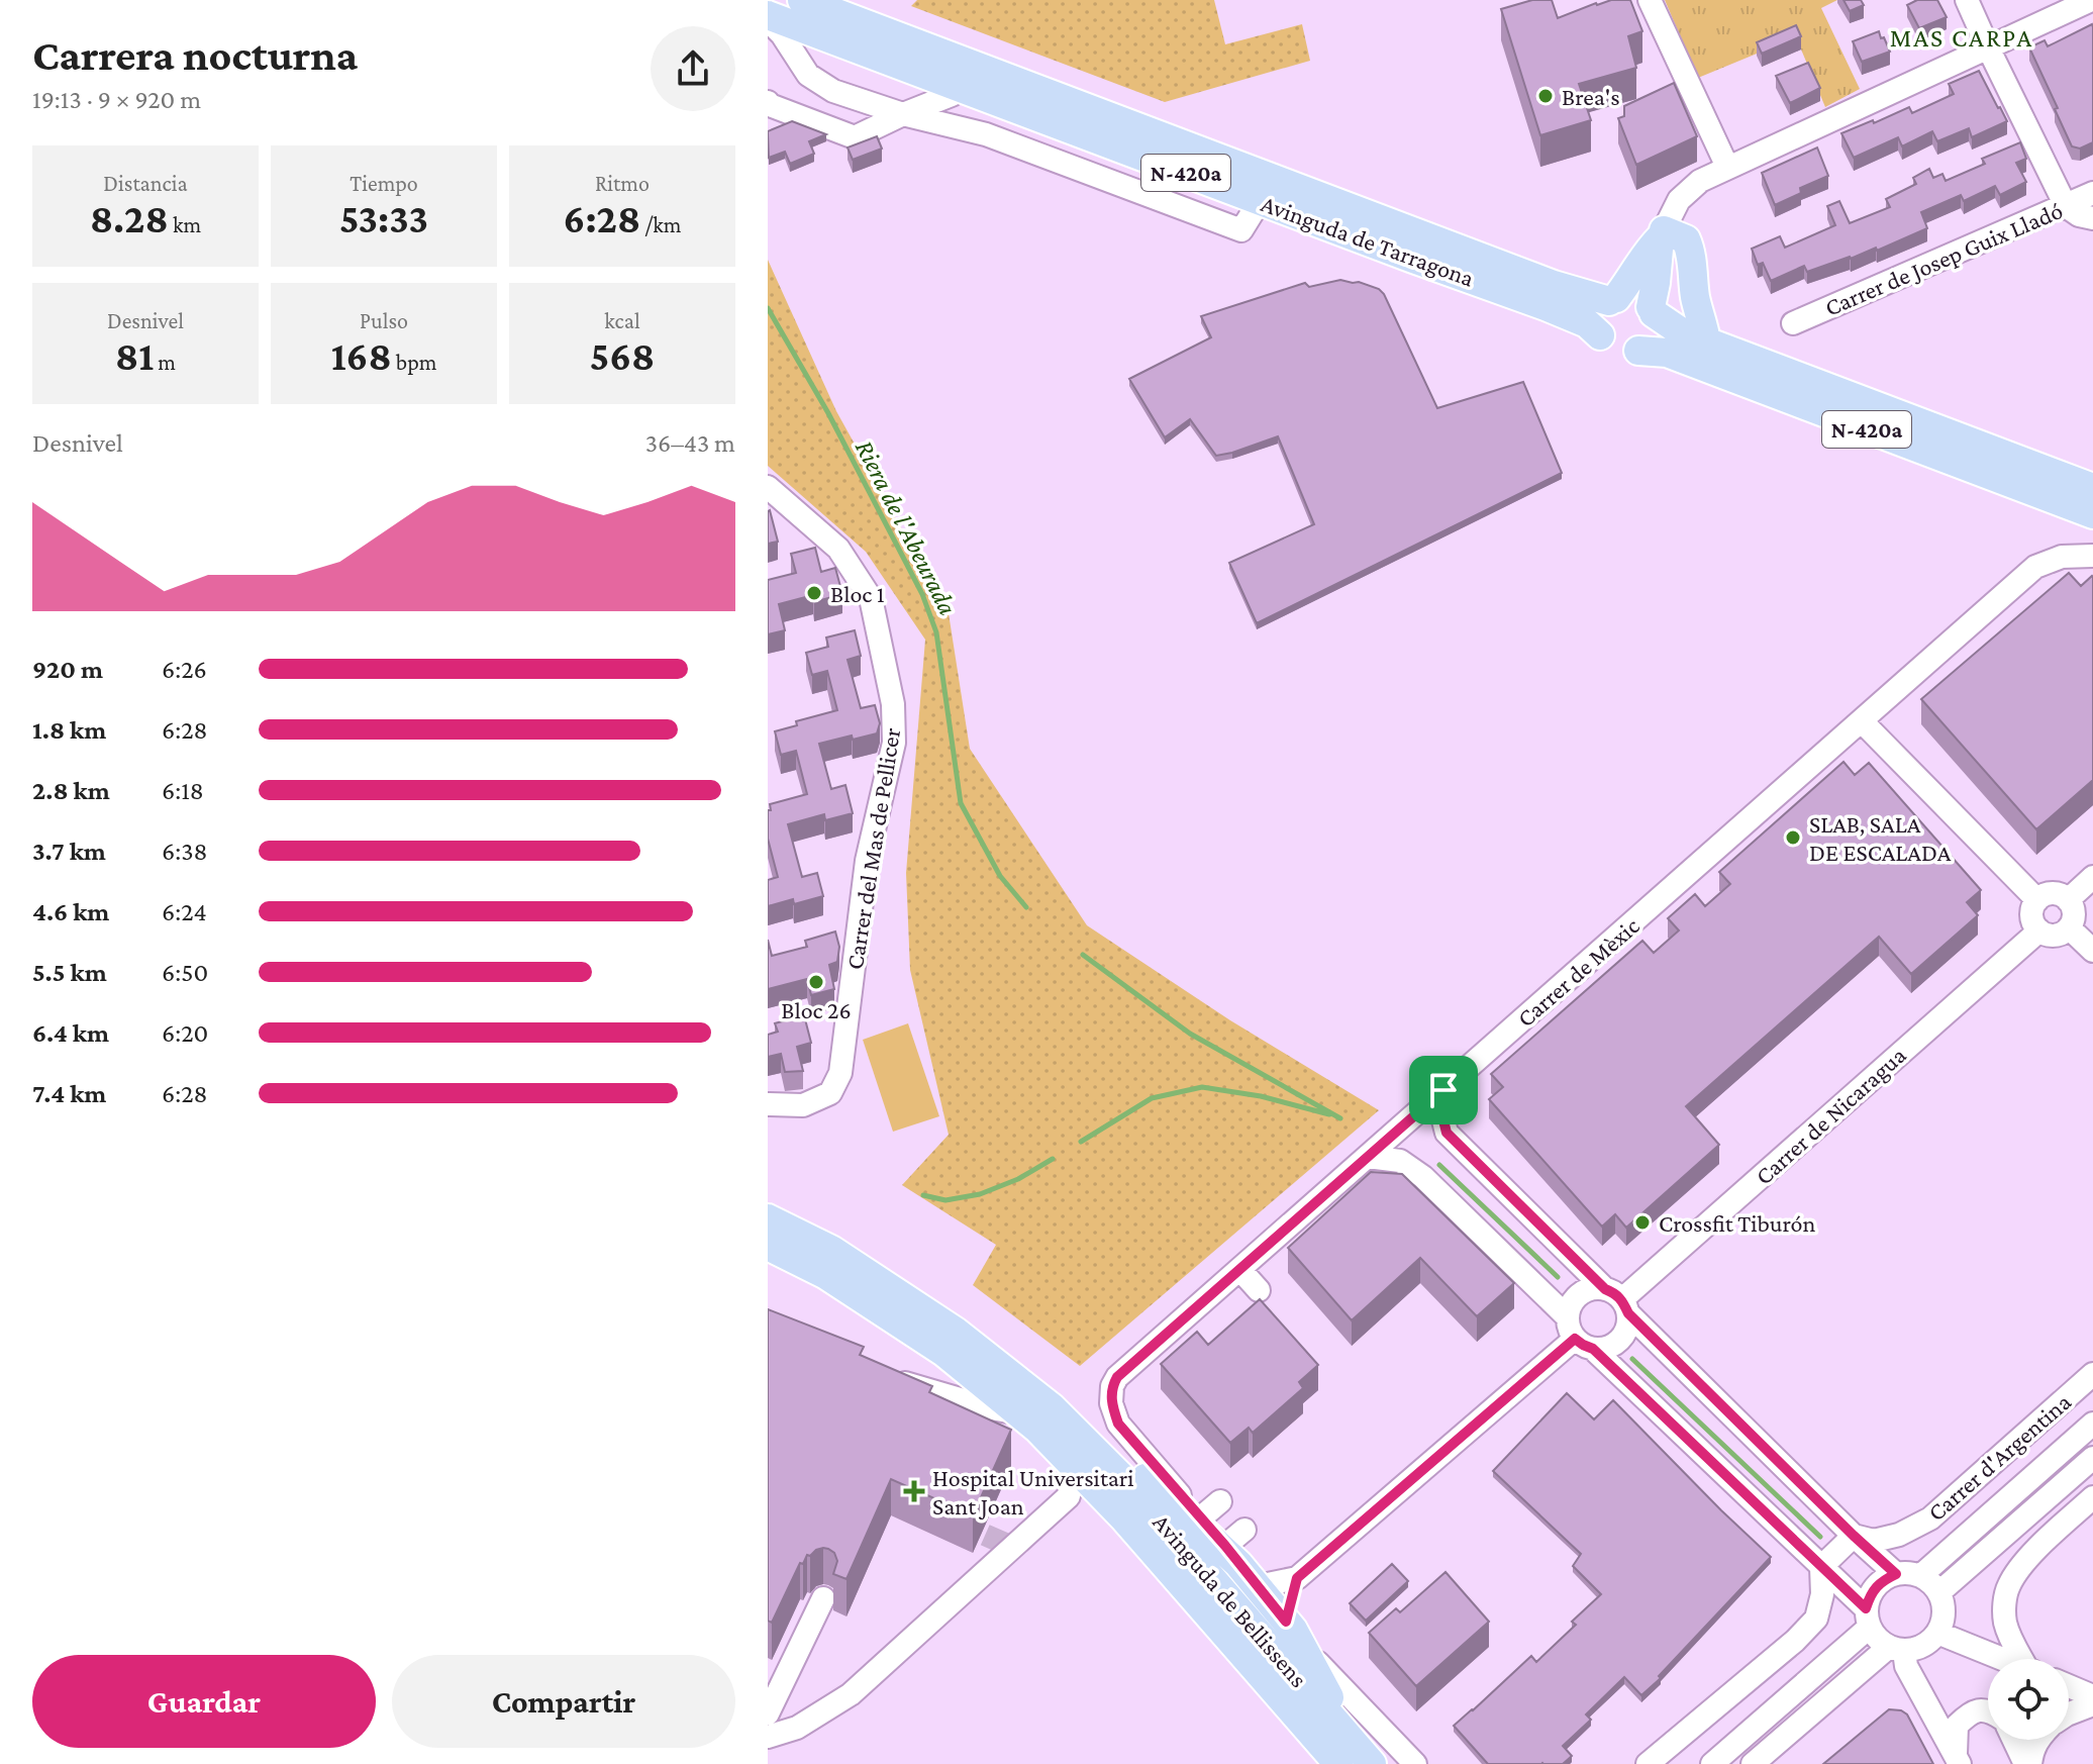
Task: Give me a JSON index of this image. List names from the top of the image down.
{
  "streets": {
    "main road": ["N-420a", "Avinguda de Tarragona", "Avinguda de Bellissens"],
    "street": [
      "Carrer de Josep Guix Lladó",
      "Carrer del Mas de Pellicer",
      "Carrer de Mèxic",
      "Carrer de Nicaragua",
      "Carrer d'Argentina"
    ]
  },
  "crossings": [
    ["N-420a", "Avinguda de Tarragona"]
  ],
  "districts": ["MAS CARPA"],
  "water": ["Riera de l'Abeurada"],
  "places": {
    "other": [
      "Brea's",
      "Bloc 1",
      "SLAB, SALA DE ESCALADA",
      "Bloc 26",
      "Crossfit Tiburón"
    ],
    "health": ["Hospital Universitari Sant Joan"]
  },
  "page": {
    "heading": ["Carrera nocturna", "19:13 · 9 × 920 m"],
    "stats": [
      ["Distancia", "8.28 km"],
      ["Tiempo", "53:33"],
      ["Ritmo", "6:28 /km"],
      ["Desnivel", "81 m"],
      ["Pulso", "168 bpm"],
      ["kcal", "568"]
    ],
    "chart": ["Desnivel", "36–43 m"],
    "list": [
      {
        "name": "920 m",
        "note": "6:26"
      },
      {
        "name": "1.8 km",
        "note": "6:28"
      },
      {
        "name": "2.8 km",
        "note": "6:18"
      },
      {
        "name": "3.7 km",
        "note": "6:38"
      },
      {
        "name": "4.6 km",
        "note": "6:24"
      },
      {
        "name": "5.5 km",
        "note": "6:50"
      },
      {
        "name": "6.4 km",
        "note": "6:20"
      },
      {
        "name": "7.4 km",
        "note": "6:28"
      }
    ],
    "buttons": ["Guardar", "Compartir"]
  }
}
